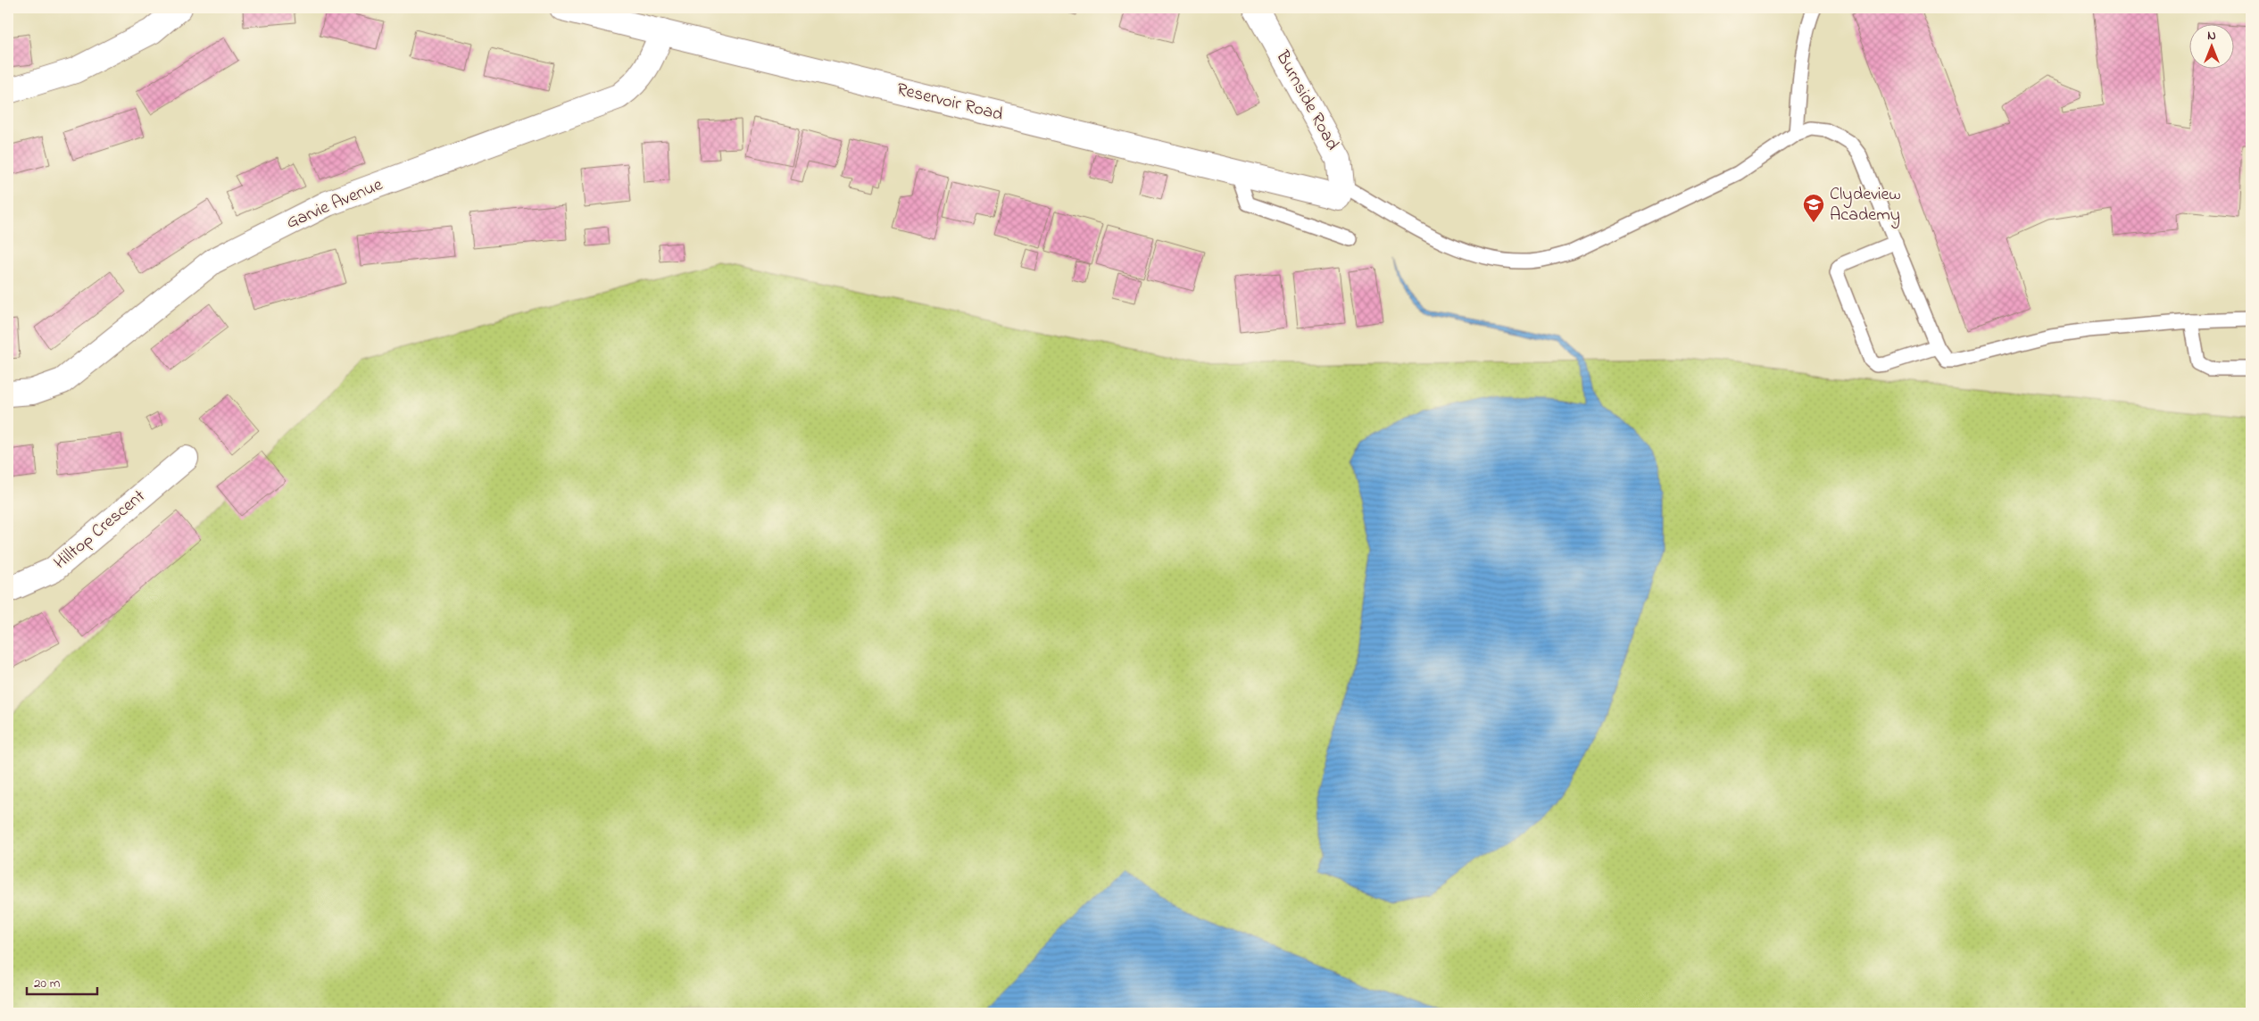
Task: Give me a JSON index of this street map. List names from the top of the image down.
{
  "streets": {
    "street": [
      "Burnside Road",
      "Reservoir Road",
      "Garvie Avenue",
      "Hilltop Crescent"
    ]
  },
  "crossings": [
    ["Burnside Road", "Reservoir Road"],
    ["Reservoir Road", "Garvie Avenue"]
  ],
  "places": {
    "school or university": ["Clydeview Academy"]
  },
  "scale_bar": "20 m",
  "north": "top"
}
